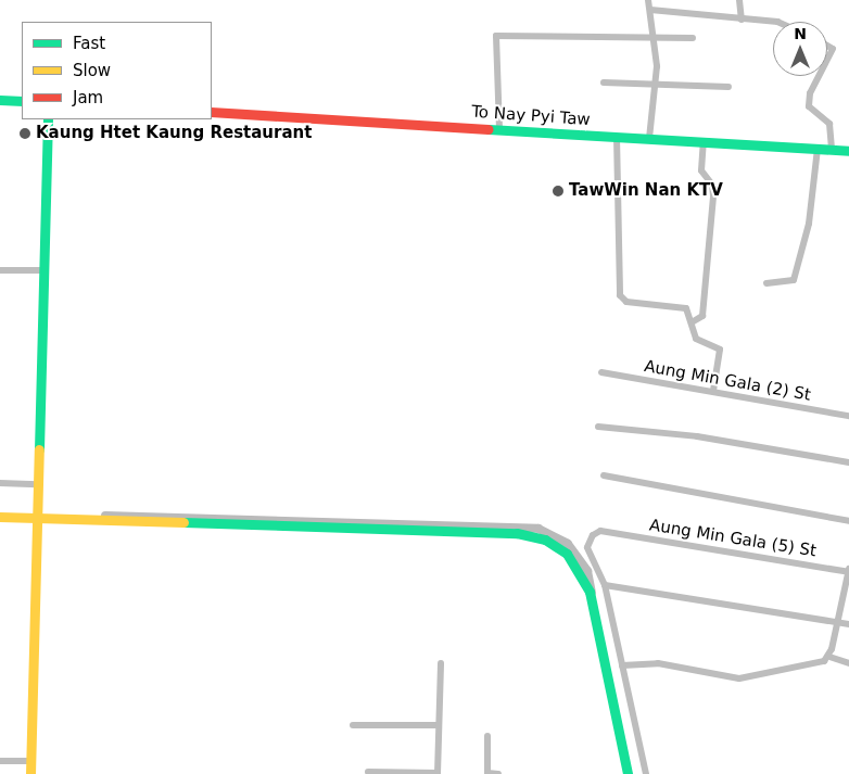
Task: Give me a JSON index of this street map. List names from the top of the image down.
{
  "streets": {
    "street": ["To Nay Pyi Taw", "Aung Min Gala (2) St", "Aung Min Gala (5) St"]
  },
  "places": ["Kaung Htet Kaung Restaurant", "TawWin Nan KTV"],
  "legend": ["Fast", "Slow", "Jam"],
  "north": "top"
}
